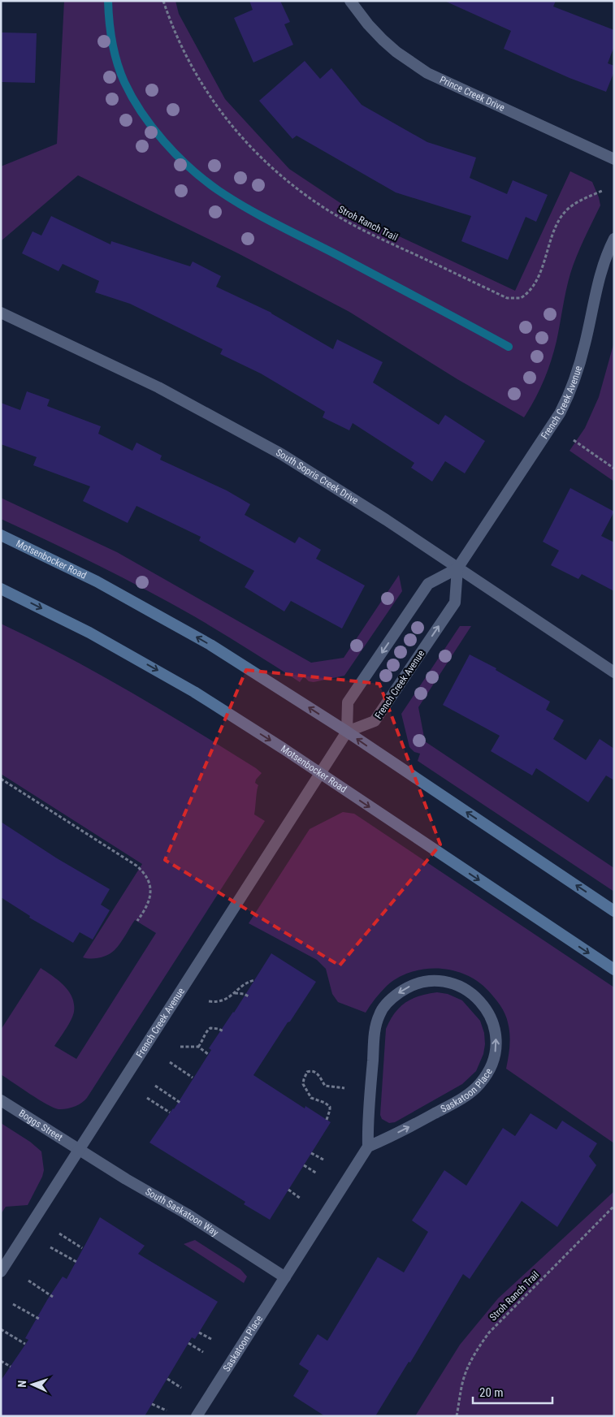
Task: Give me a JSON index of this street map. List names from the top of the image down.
{
  "streets": {
    "main road": ["Motsenbocker Road"],
    "street": [
      "Prince Creek Drive",
      "French Creek Avenue",
      "South Sopris Creek Drive",
      "Saskatoon Place",
      "Boggs Street",
      "South Saskatoon Way"
    ],
    "path": ["Stroh Ranch Trail"]
  },
  "crossings": [
    ["French Creek Avenue", "South Sopris Creek Drive"],
    ["French Creek Avenue", "Motsenbocker Road"],
    ["French Creek Avenue", "Boggs Street"],
    ["French Creek Avenue", "South Saskatoon Way"],
    ["Saskatoon Place", "South Saskatoon Way"],
    ["Boggs Street", "South Saskatoon Way"]
  ],
  "scale_bar": "20 m",
  "north": "left"
}
